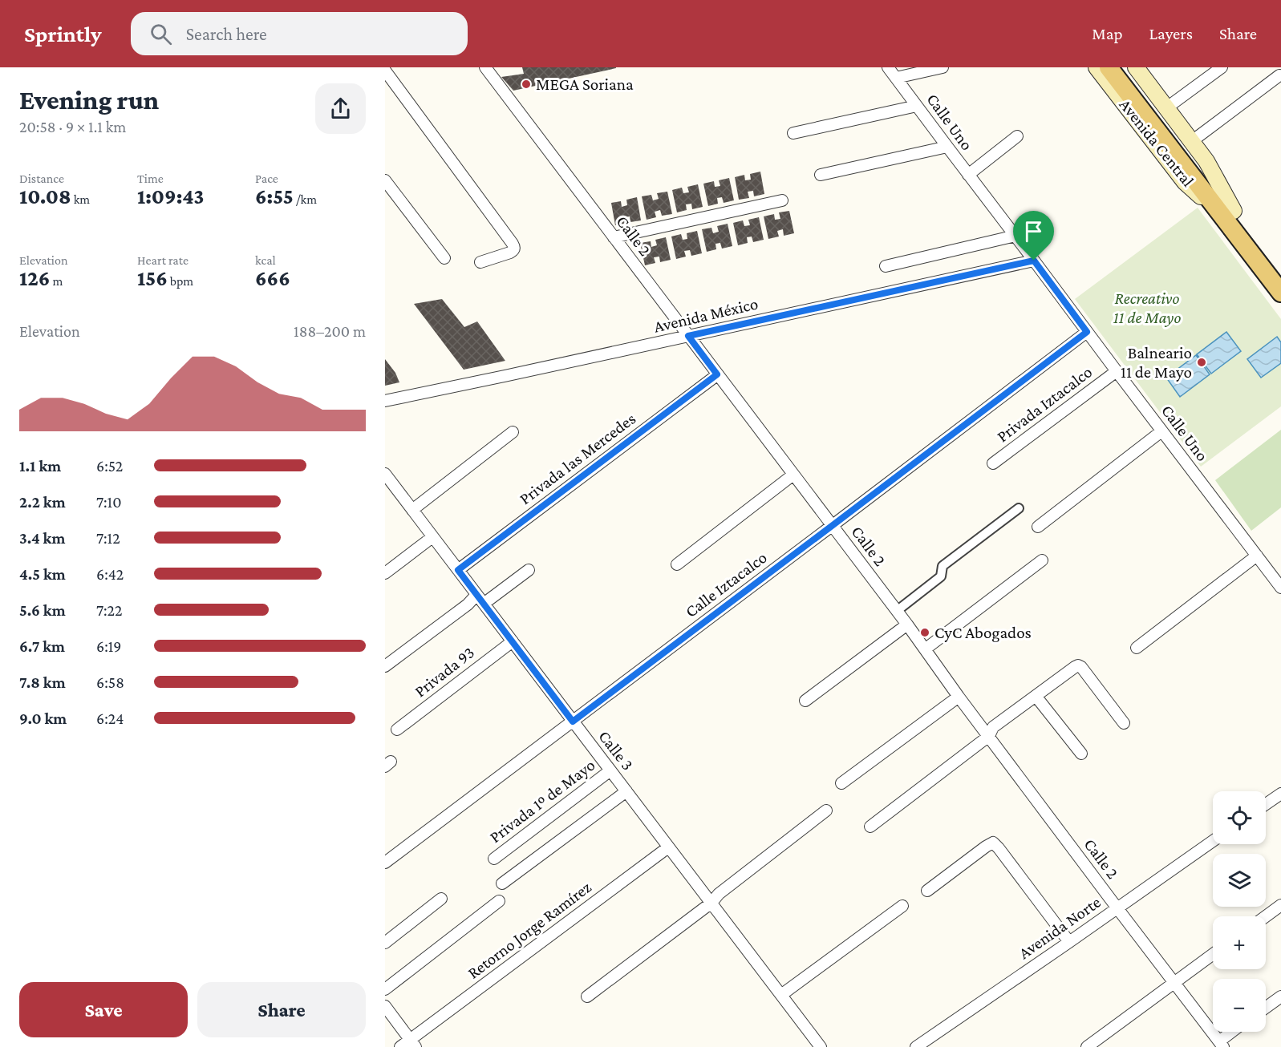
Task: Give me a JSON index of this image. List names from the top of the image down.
{
  "streets": {
    "main road": ["Avenida Central"],
    "street": [
      "Calle Uno",
      "Calle 2",
      "Avenida México",
      "Privada Iztacalco",
      "Privada las Mercedes",
      "Calle Iztacalco",
      "Privada 93",
      "Calle 3",
      "Privada 1º de Mayo",
      "Avenida Norte",
      "Retorno Jorge Ramírez"
    ]
  },
  "crossings": [
    ["Calle Uno", "Avenida México"],
    ["Calle Uno", "Privada Iztacalco"],
    ["Calle Uno", "Calle Iztacalco"],
    ["Calle 2", "Avenida México"],
    ["Calle 2", "Privada las Mercedes"],
    ["Calle 2", "Calle Iztacalco"],
    ["Calle 2", "Avenida Norte"],
    ["Privada las Mercedes", "Calle 3"],
    ["Calle Iztacalco", "Calle 3"],
    ["Privada 93", "Calle 3"],
    ["Calle 3", "Privada 1º de Mayo"],
    ["Calle 3", "Retorno Jorge Ramírez"]
  ],
  "parks": ["Recreativo 11 de Mayo"],
  "places": ["MEGA Soriana", "Balneario 11 de Mayo", "CyC Abogados"],
  "page": {
    "header": "Sprintly",
    "search": "Search here",
    "nav": ["Map", "Layers", "Share"],
    "heading": ["Evening run", "20:58 · 9 × 1.1 km"],
    "stats": [
      ["Distance", "10.08 km"],
      ["Time", "1:09:43"],
      ["Pace", "6:55 /km"],
      ["Elevation", "126 m"],
      ["Heart rate", "156 bpm"],
      ["kcal", "666"]
    ],
    "chart": ["Elevation", "188–200 m"],
    "list": [
      {
        "name": "1.1 km",
        "note": "6:52"
      },
      {
        "name": "2.2 km",
        "note": "7:10"
      },
      {
        "name": "3.4 km",
        "note": "7:12"
      },
      {
        "name": "4.5 km",
        "note": "6:42"
      },
      {
        "name": "5.6 km",
        "note": "7:22"
      },
      {
        "name": "6.7 km",
        "note": "6:19"
      },
      {
        "name": "7.8 km",
        "note": "6:58"
      },
      {
        "name": "9.0 km",
        "note": "6:24"
      }
    ],
    "map_buttons": ["+", "−"],
    "buttons": ["Save", "Share"]
  }
}
